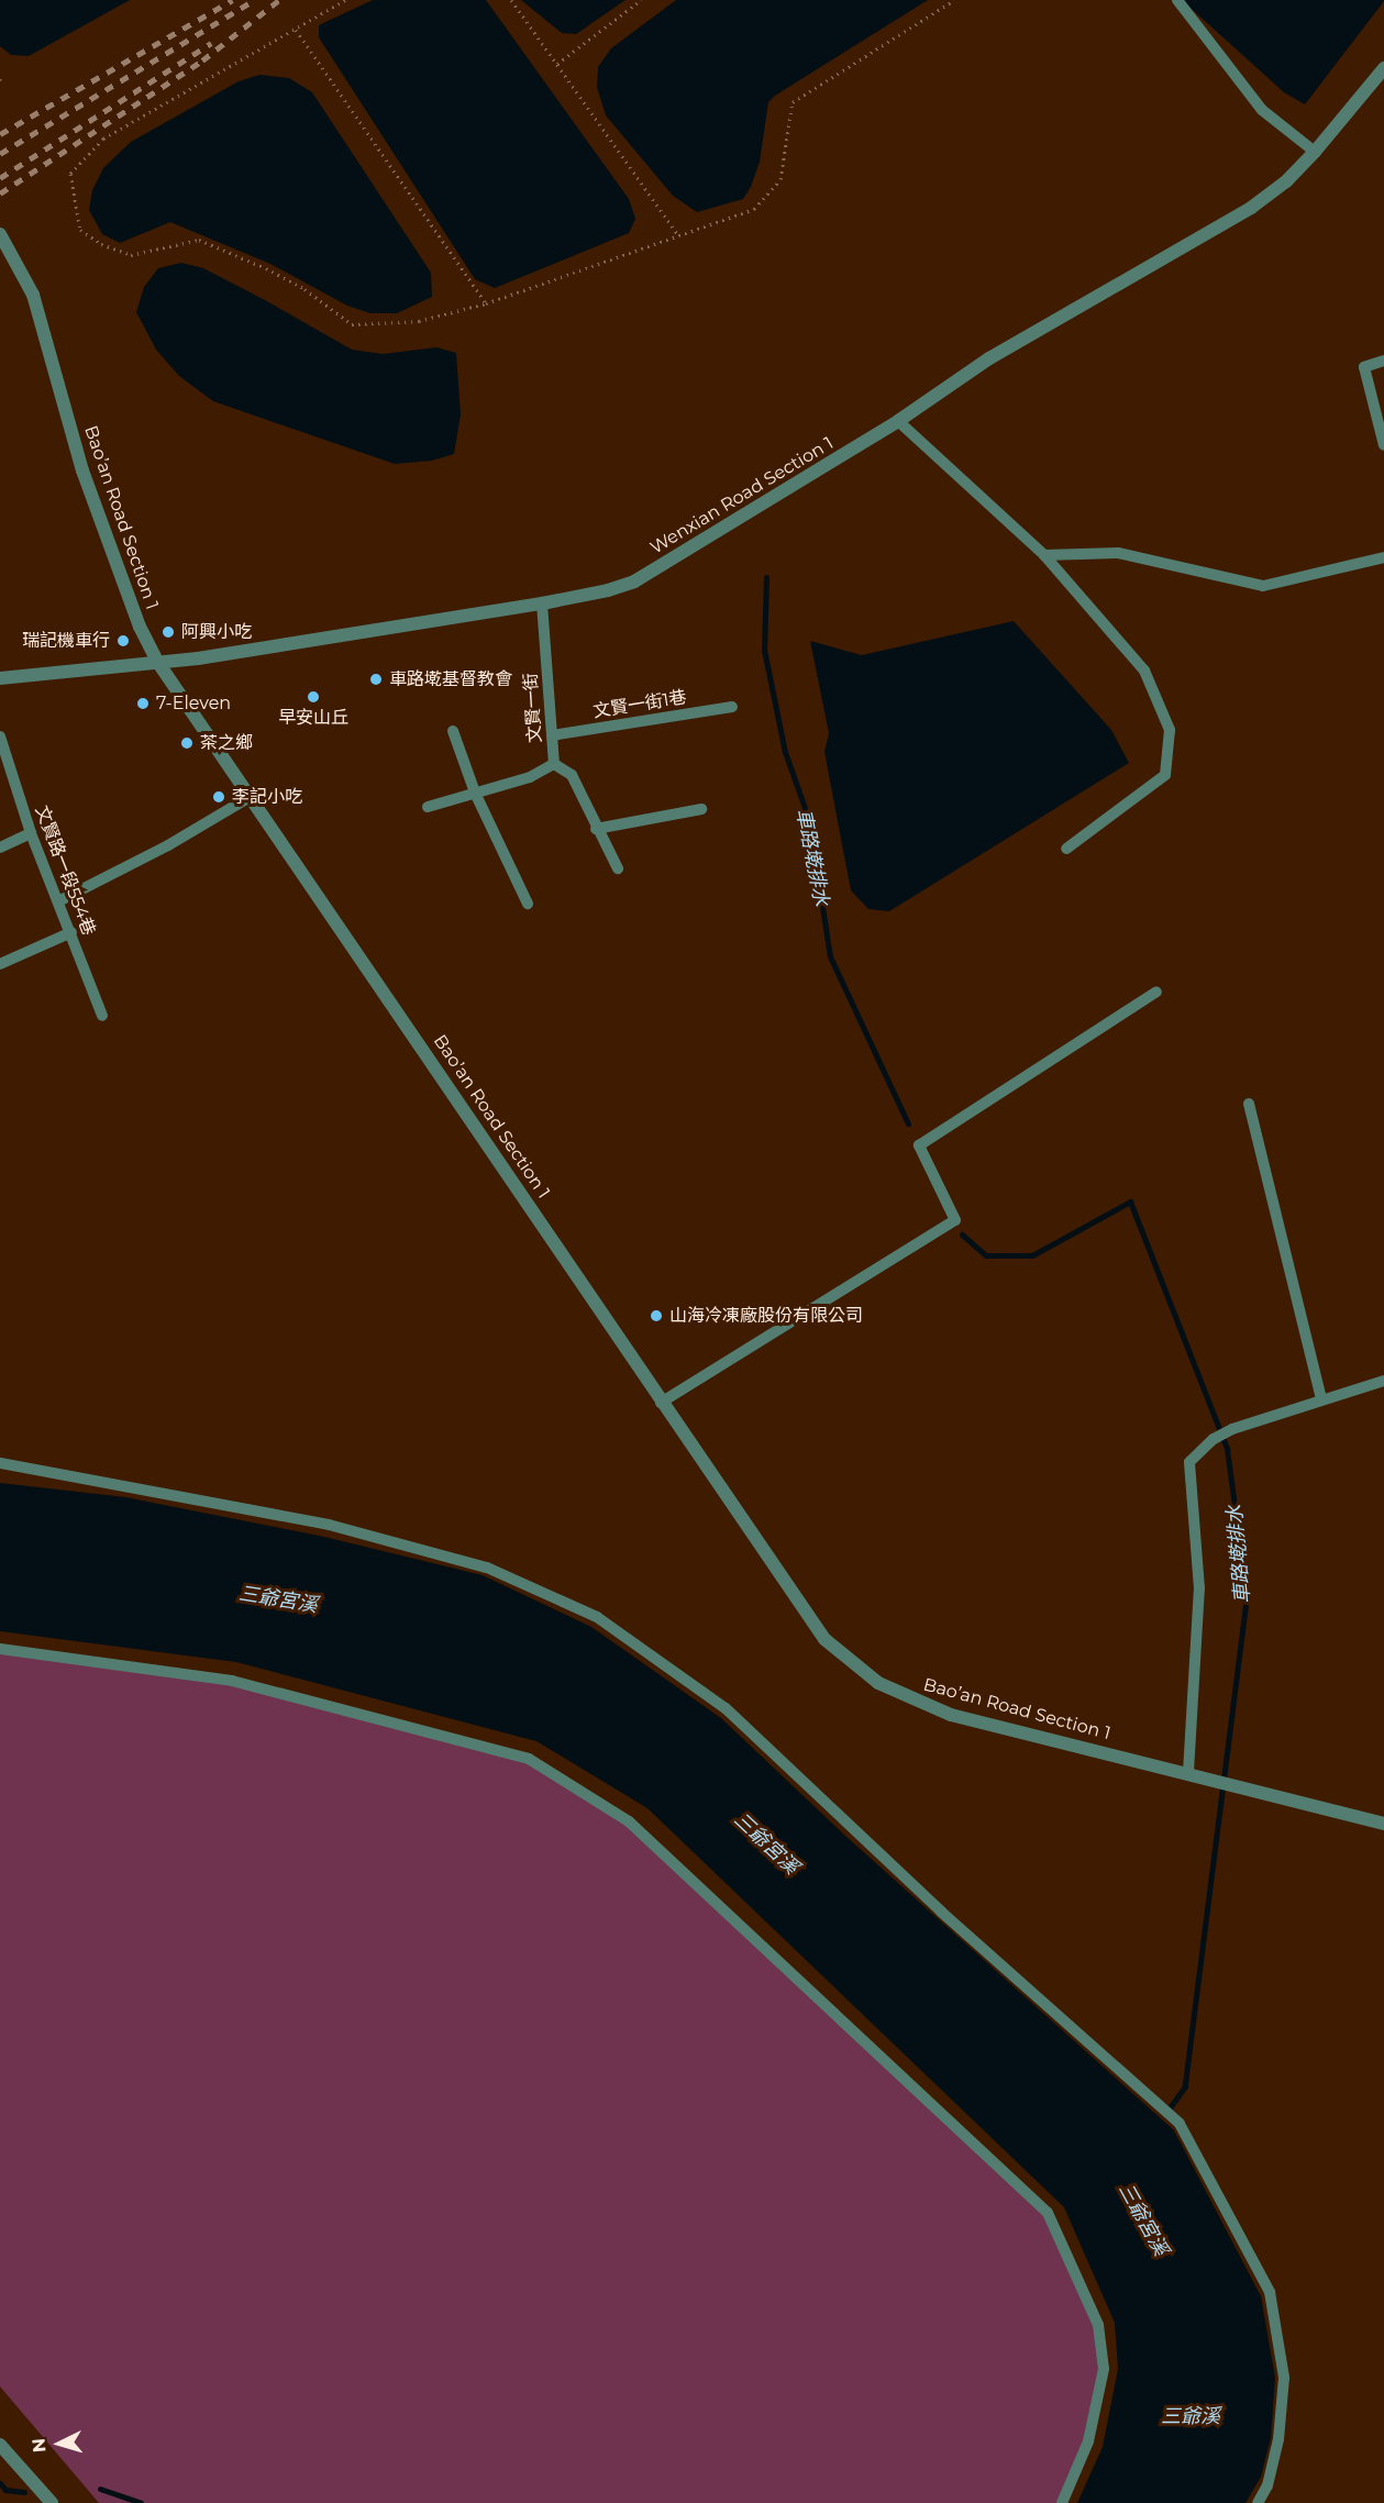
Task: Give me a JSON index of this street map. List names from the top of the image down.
{
  "streets": {
    "street": ["Wenxian Road Section 1", "Bao’an Road Section 1"],
    "lane": ["文賢一街1巷", "文賢一街", "文賢路一段554巷"]
  },
  "crossings": [
    ["Wenxian Road Section 1", "Bao’an Road Section 1"],
    ["Wenxian Road Section 1", "文賢一街"],
    ["文賢一街1巷", "文賢一街"]
  ],
  "water": ["車路墘排水", "三爺宮溪", "三爺溪"],
  "places": [
    "阿興小吃",
    "瑞記機車行",
    "車路墘基督教會",
    "早安山丘",
    "7-Eleven",
    "茶之鄉",
    "李記小吃",
    "山海冷凍廠股份有限公司"
  ],
  "north": "left"
}
